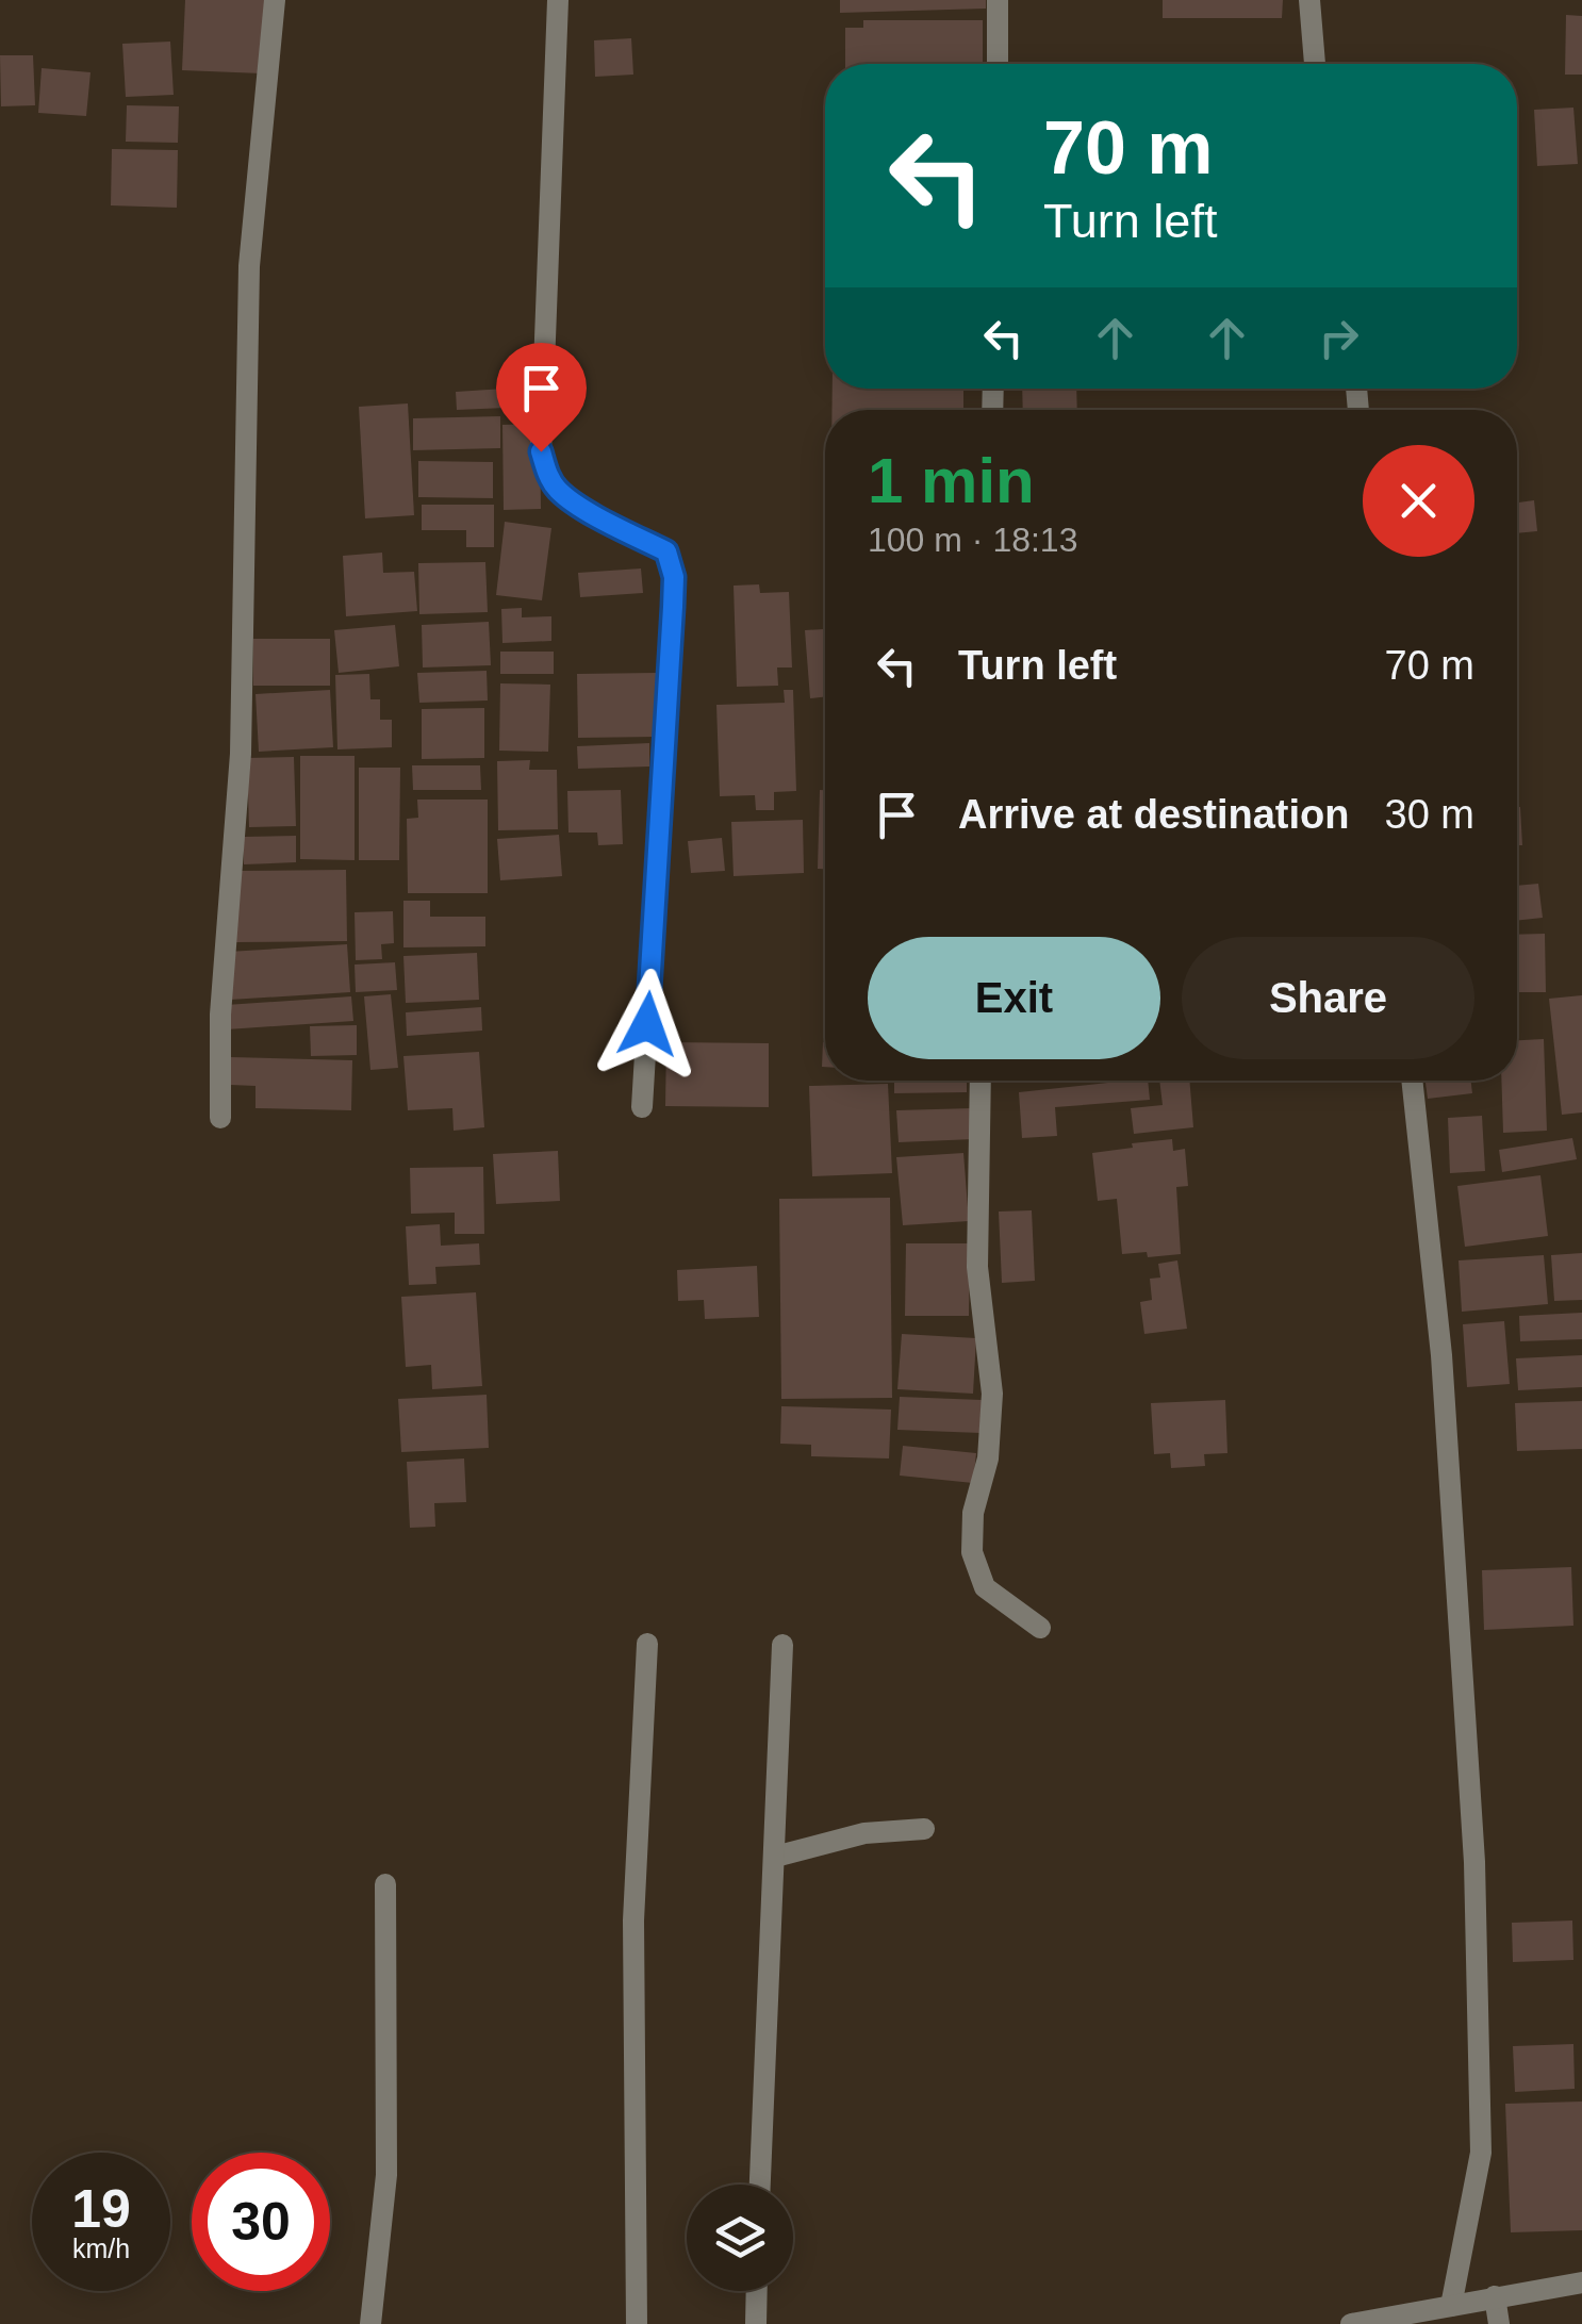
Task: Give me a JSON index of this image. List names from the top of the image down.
{
  "page": {
    "turn": ["70 m", "Turn left"],
    "heading": ["1 min", "100 m · 18:13"],
    "list": [
      {
        "name": "Turn left",
        "value": "70 m"
      },
      {
        "name": "Arrive at destination",
        "value": "30 m"
      }
    ],
    "buttons": ["Exit", "Share"],
    "speed": "19 km/h",
    "limit": "30"
  }
}
